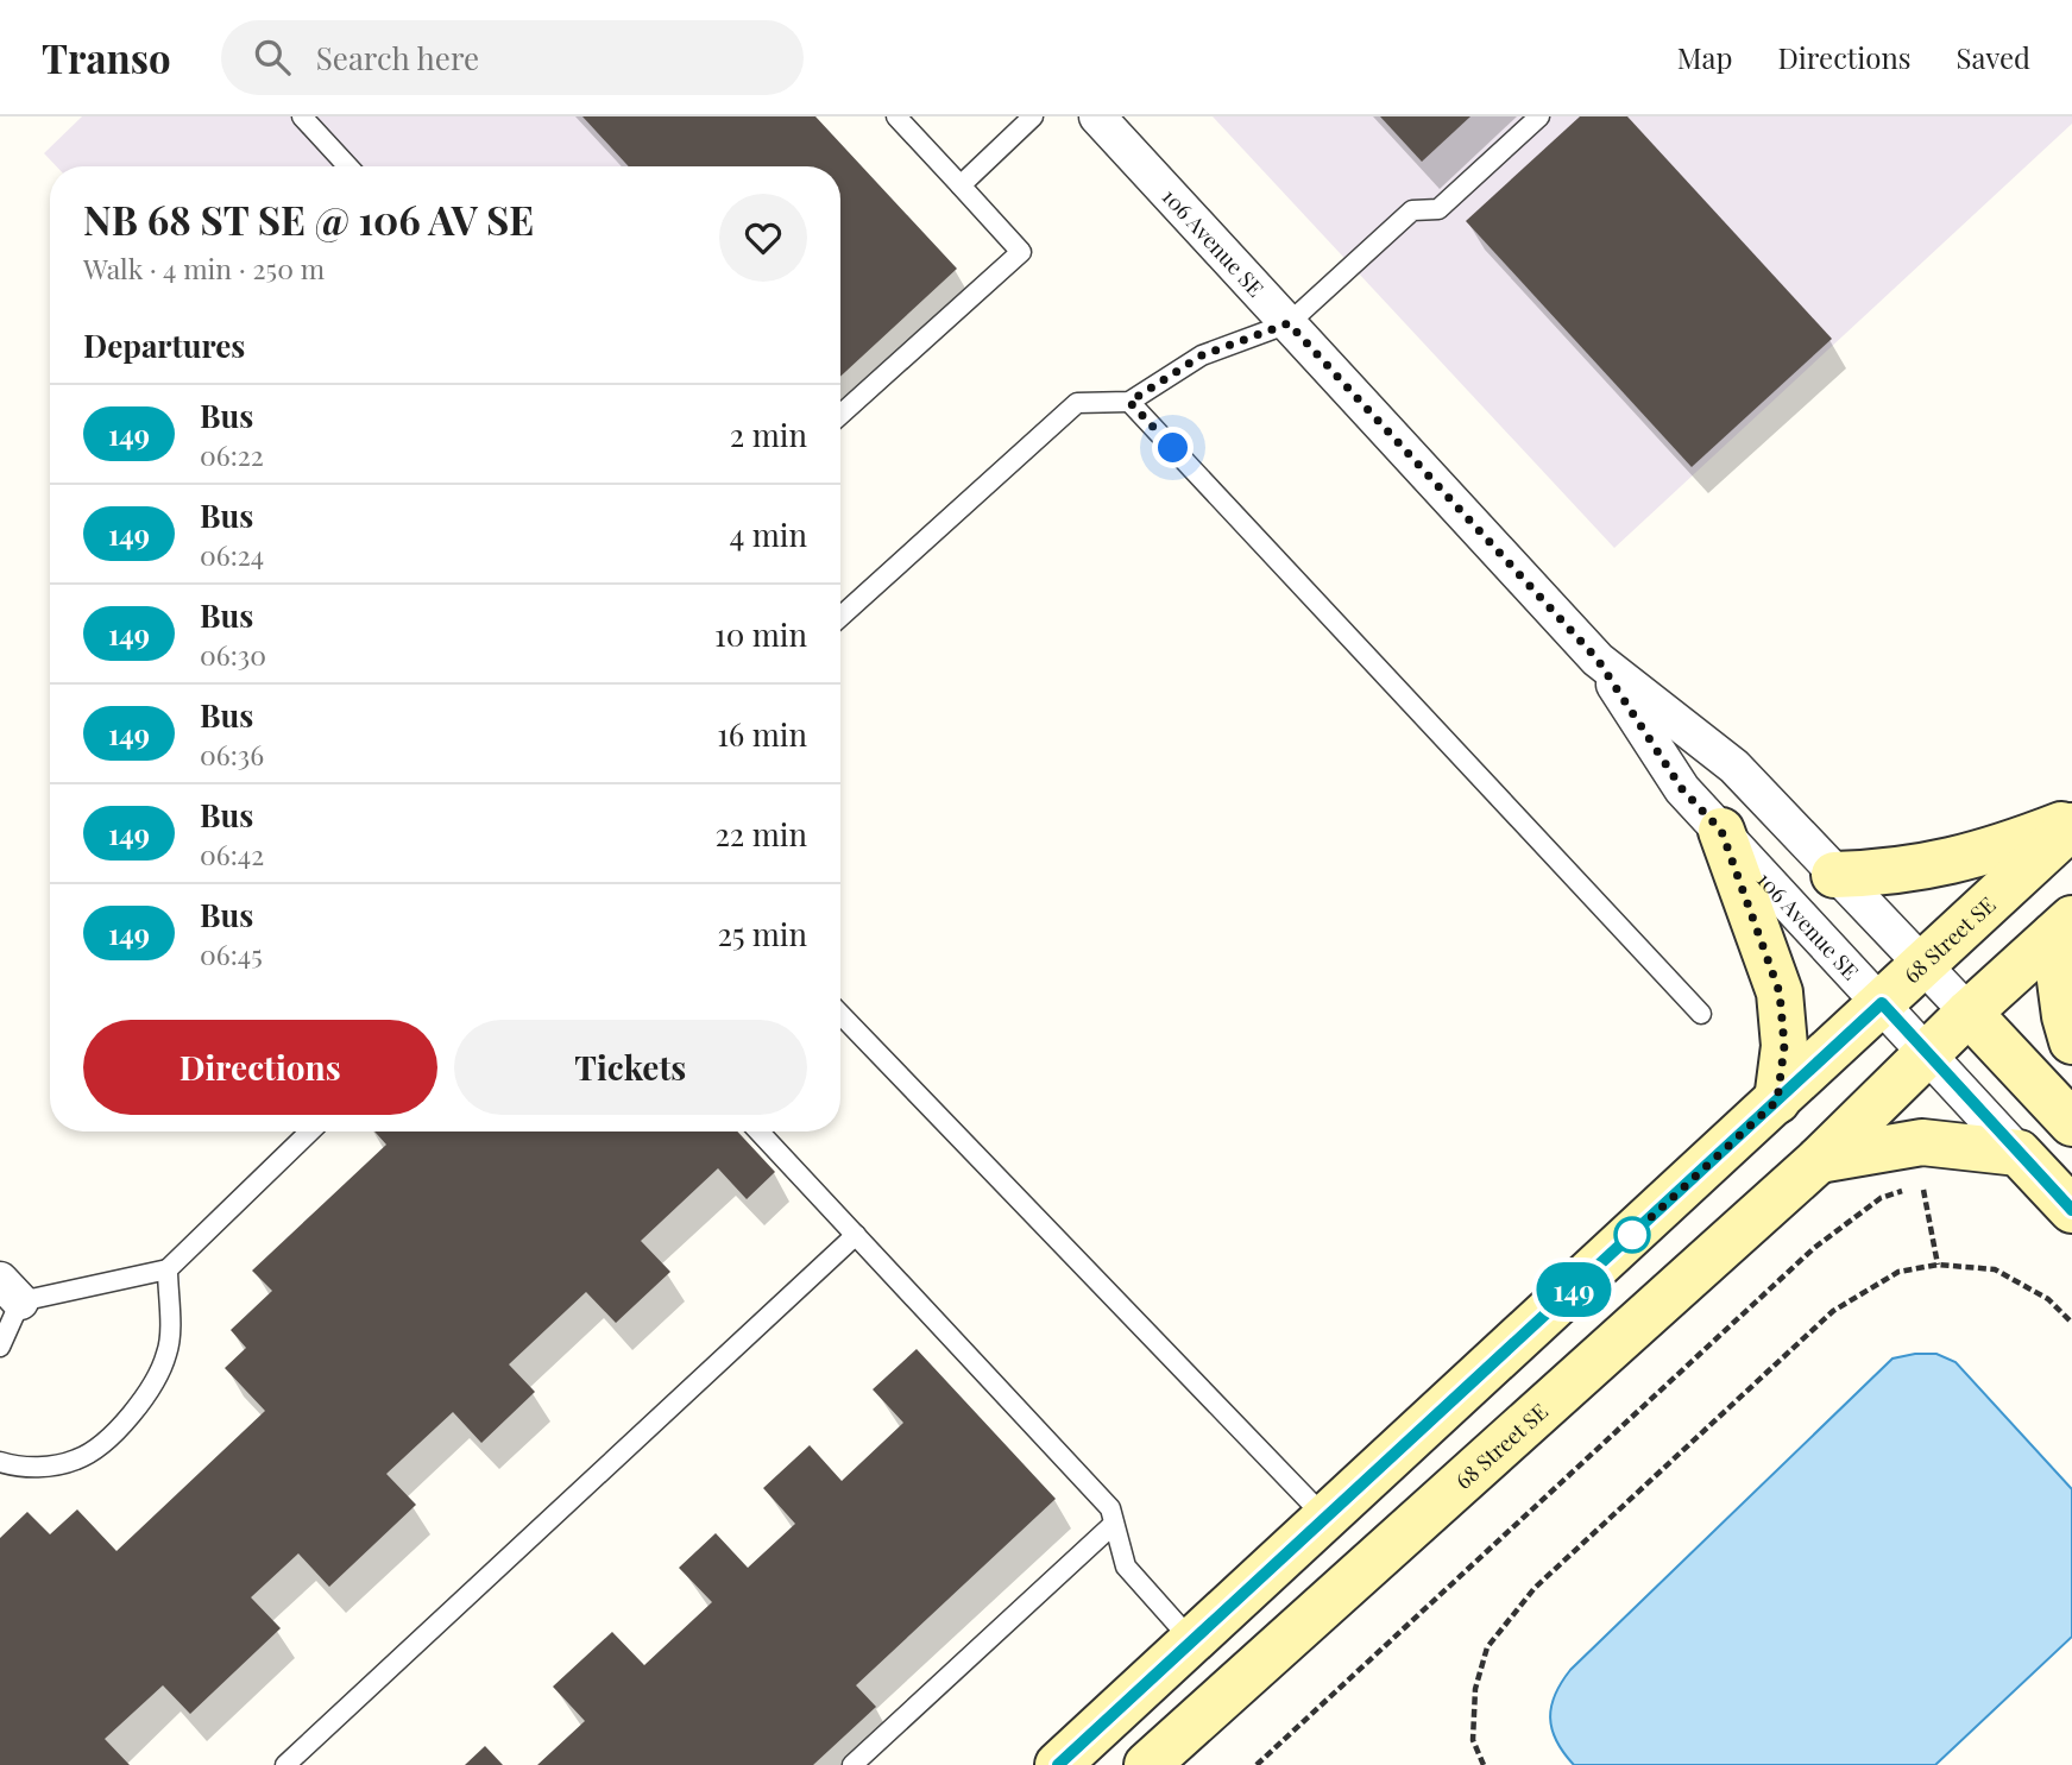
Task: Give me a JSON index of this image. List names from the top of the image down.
{
  "streets": {
    "street": ["106 Avenue SE", "68 Street SE"]
  },
  "crossings": [
    ["106 Avenue SE", "68 Street SE"]
  ],
  "lines": ["bus line 149"],
  "page": {
    "header": "Transo",
    "search": "Search here",
    "nav": ["Map", "Directions", "Saved"],
    "on_map": "149",
    "heading": [
      ["NB 68 ST SE @ 106 AV SE", "Walk · 4 min · 250 m"],
      "Departures"
    ],
    "list": [
      {
        "mark": "149",
        "name": "Bus",
        "note": "06:22",
        "value": "2 min"
      },
      {
        "mark": "149",
        "name": "Bus",
        "note": "06:24",
        "value": "4 min"
      },
      {
        "mark": "149",
        "name": "Bus",
        "note": "06:30",
        "value": "10 min"
      },
      {
        "mark": "149",
        "name": "Bus",
        "note": "06:36",
        "value": "16 min"
      },
      {
        "mark": "149",
        "name": "Bus",
        "note": "06:42",
        "value": "22 min"
      },
      {
        "mark": "149",
        "name": "Bus",
        "note": "06:45",
        "value": "25 min"
      }
    ],
    "buttons": ["Directions", "Tickets"]
  }
}
